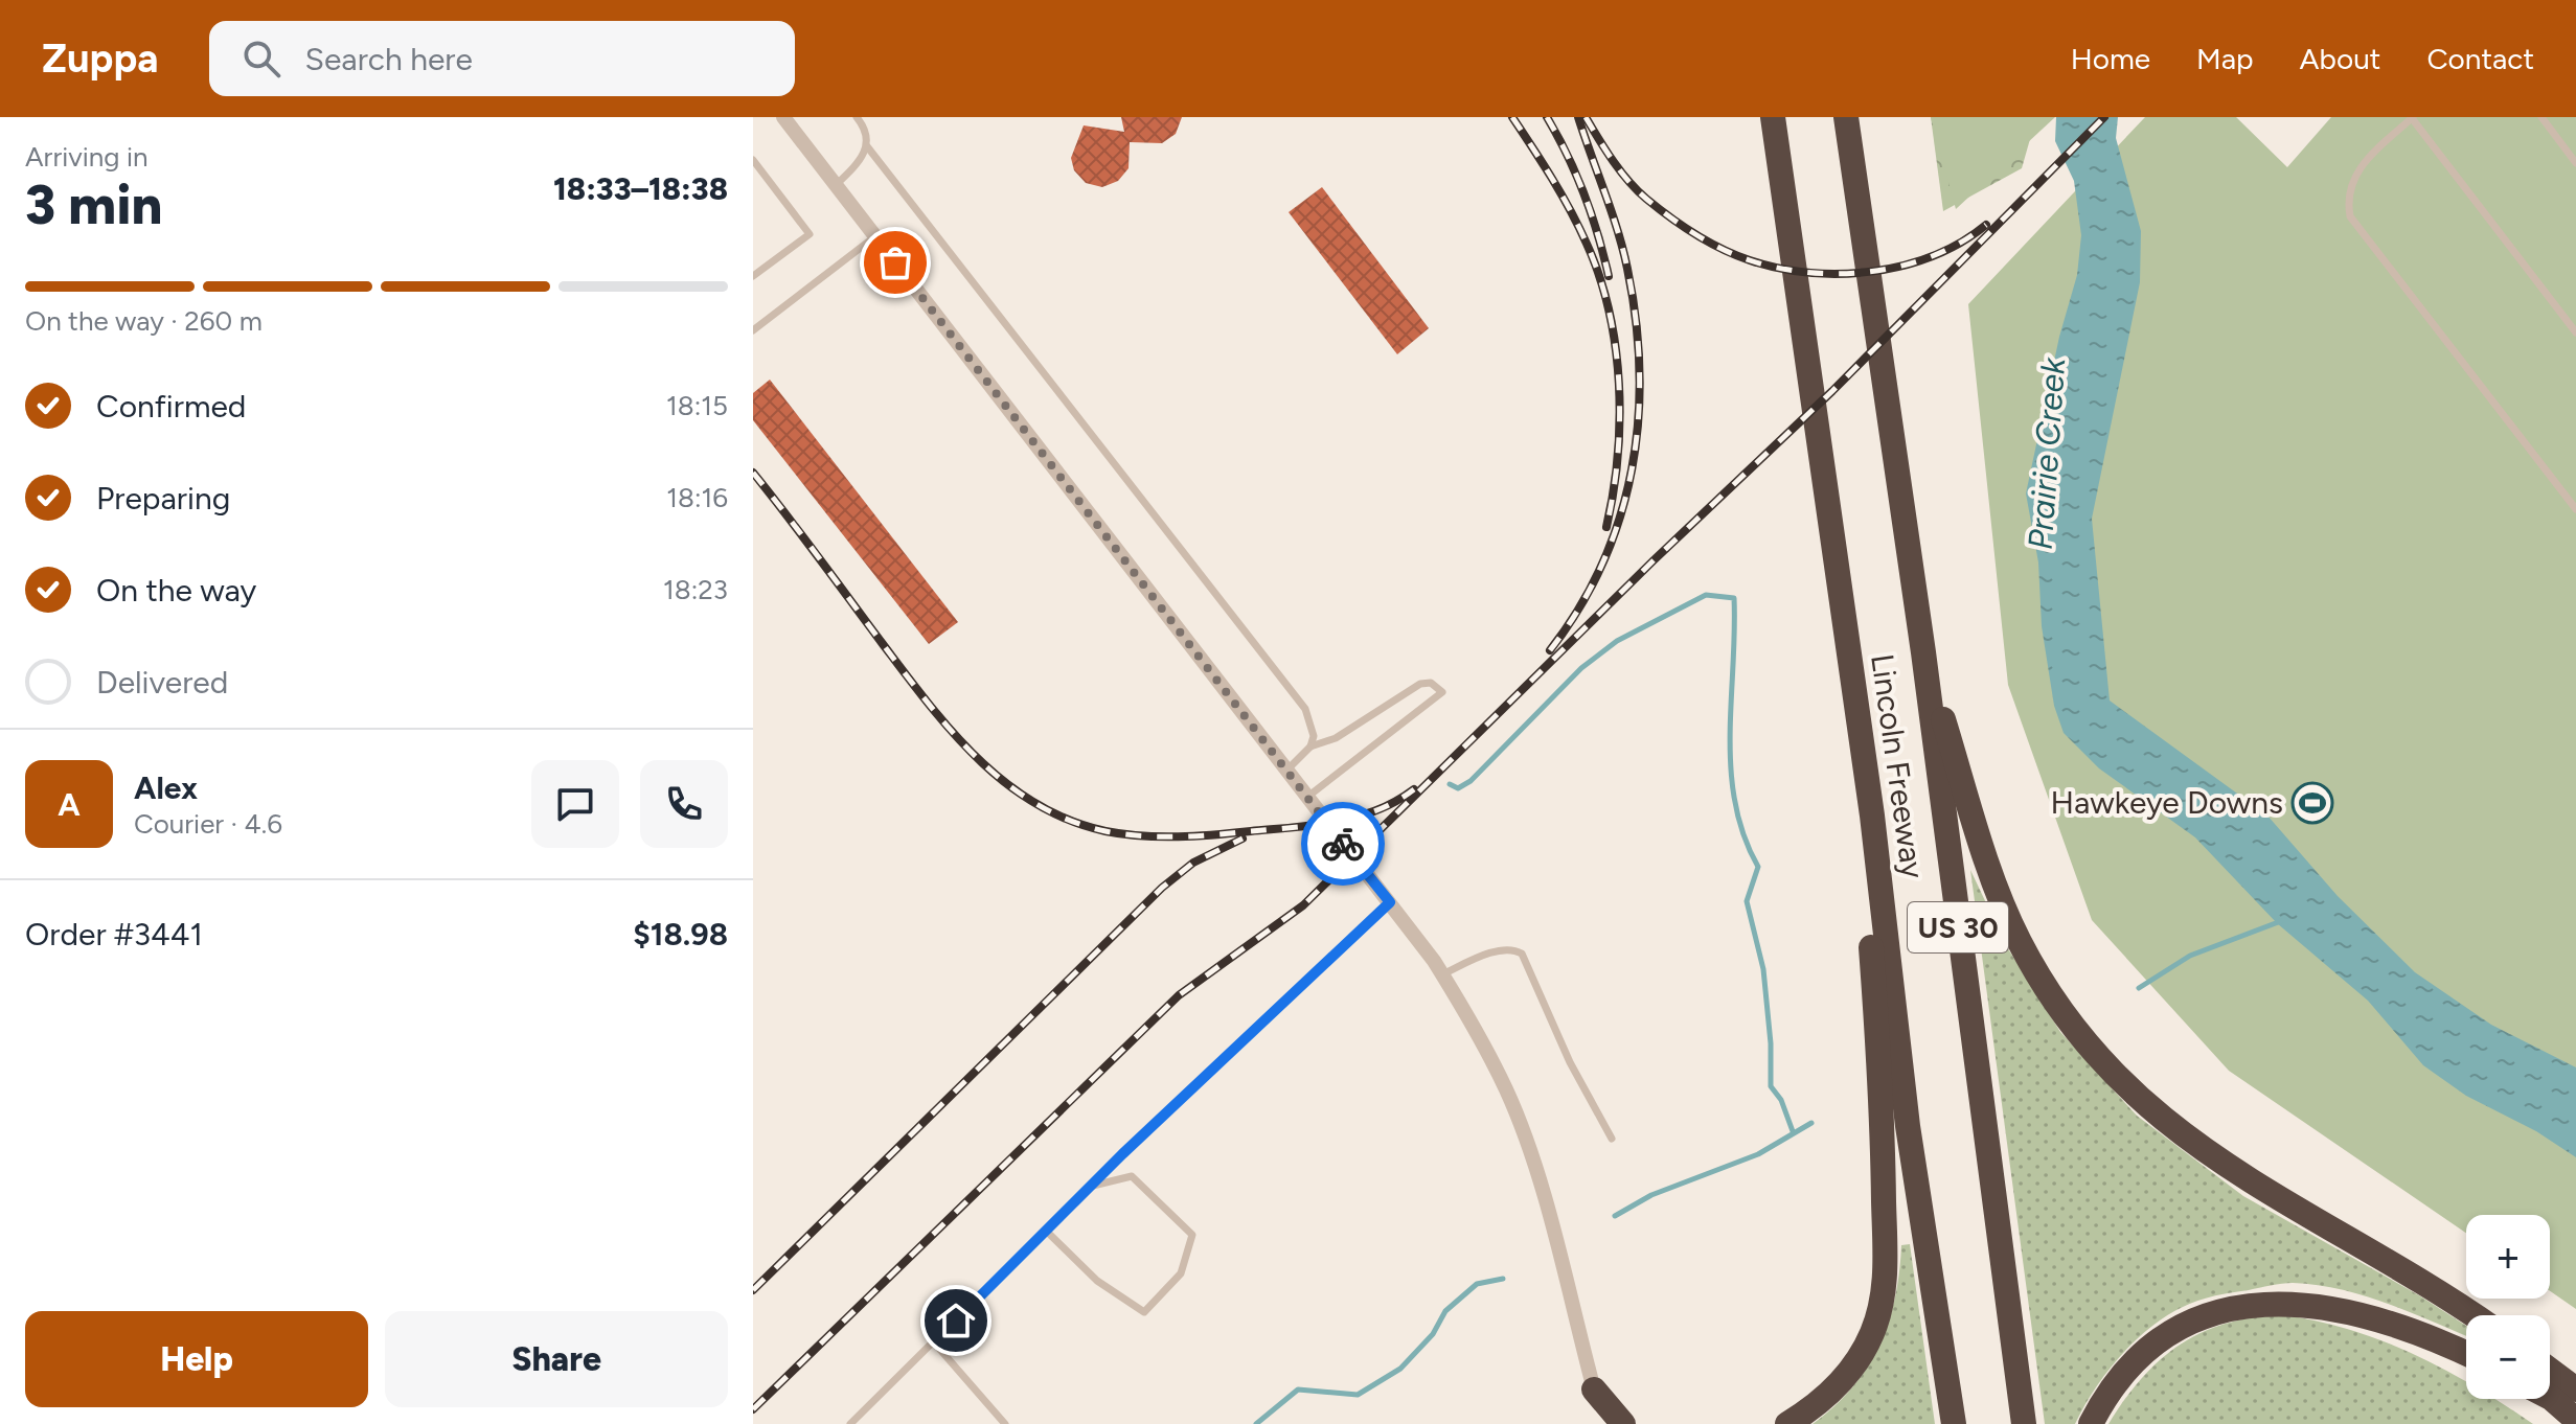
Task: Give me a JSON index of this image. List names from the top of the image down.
{
  "streets": {
    "highway": ["Lincoln Freeway", "US 30"]
  },
  "water": ["Prairie Creek"],
  "places": {
    "sports": ["Hawkeye Downs"]
  },
  "page": {
    "header": "Zuppa",
    "search": "Search here",
    "nav": [
      "Home",
      "Map",
      "About",
      "Contact"
    ],
    "heading": ["3 min", "Arriving in", "18:33–18:38"],
    "panel": [
      "Alex",
      "Courier · 4.6",
      "Order #3441",
      "$18.98"
    ],
    "bar": "On the way · 260 m",
    "list": [
      ["Confirmed", "18:15"],
      ["Preparing", "18:16"],
      ["On the way", "18:23"],
      "Delivered"
    ],
    "round": "A",
    "map_buttons": ["+", "−"],
    "buttons": ["Help", "Share"]
  }
}
